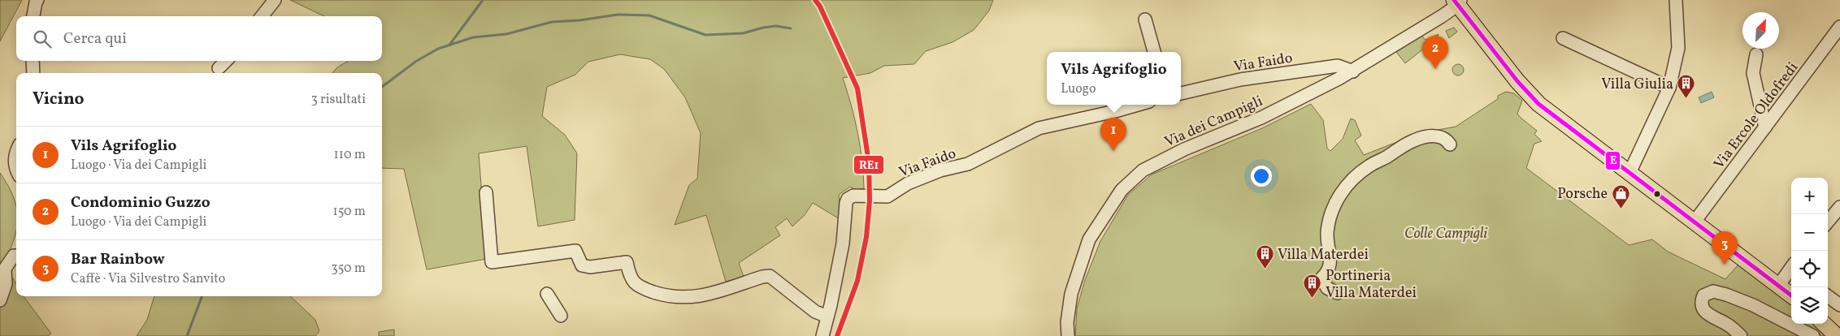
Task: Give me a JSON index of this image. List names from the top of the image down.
{
  "streets": {
    "street": ["Via Faido", "Via Ercole Oldofredi", "Via dei Campigli"]
  },
  "crossings": [
    ["Via Faido", "Via dei Campigli"]
  ],
  "parks": ["Colle Campigli"],
  "places": {
    "building": ["Villa Giulia", "Villa Materdei", "Portineria Villa Materdei"],
    "shop": ["Porsche"]
  },
  "lines": ["transit line RE1", "transit line E"],
  "north": "top right",
  "page": {
    "search": "Cerca qui",
    "pins": ["2", "1", "3"],
    "popup": ["Vils Agrifoglio", "Luogo"],
    "heading": ["Vicino", "3 risultati"],
    "list": [
      {
        "mark": "1",
        "name": "Vils Agrifoglio",
        "note": "Luogo · Via dei Campigli",
        "value": "110 m"
      },
      {
        "mark": "2",
        "name": "Condominio Guzzo",
        "note": "Luogo · Via dei Campigli",
        "value": "150 m"
      },
      {
        "mark": "3",
        "name": "Bar Rainbow",
        "note": "Caffè · Via Silvestro Sanvito",
        "value": "350 m"
      }
    ],
    "map_buttons": ["+", "−"]
  }
}
